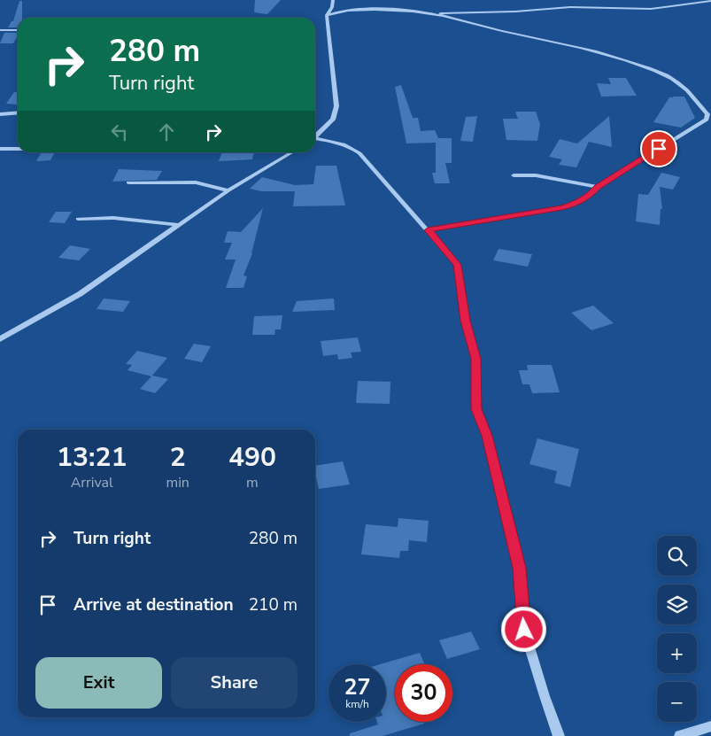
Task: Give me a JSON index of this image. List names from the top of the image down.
{
  "page": {
    "turn": ["280 m", "Turn right"],
    "eta": [
      "13:21",
      "Arrival",
      "2",
      "min",
      "490",
      "m"
    ],
    "list": [
      {
        "name": "Turn right",
        "value": "280 m"
      },
      {
        "name": "Arrive at destination",
        "value": "210 m"
      }
    ],
    "map_buttons": ["+", "−"],
    "buttons": ["Exit", "Share"],
    "speed": "27 km/h",
    "limit": "30"
  }
}
